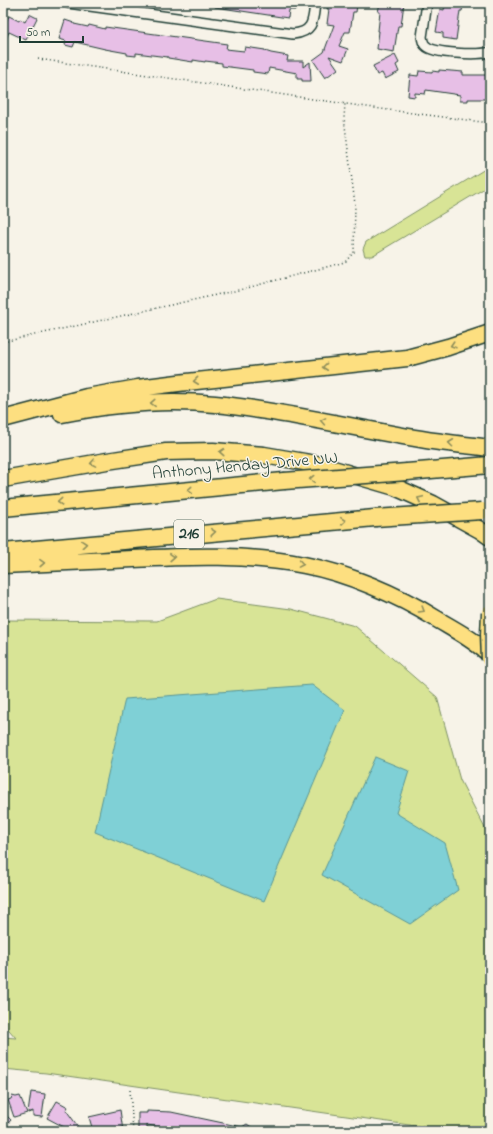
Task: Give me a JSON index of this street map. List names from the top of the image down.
{
  "streets": {
    "highway": ["Anthony Henday Drive NW", "216"]
  },
  "scale_bar": "50 m"
}
